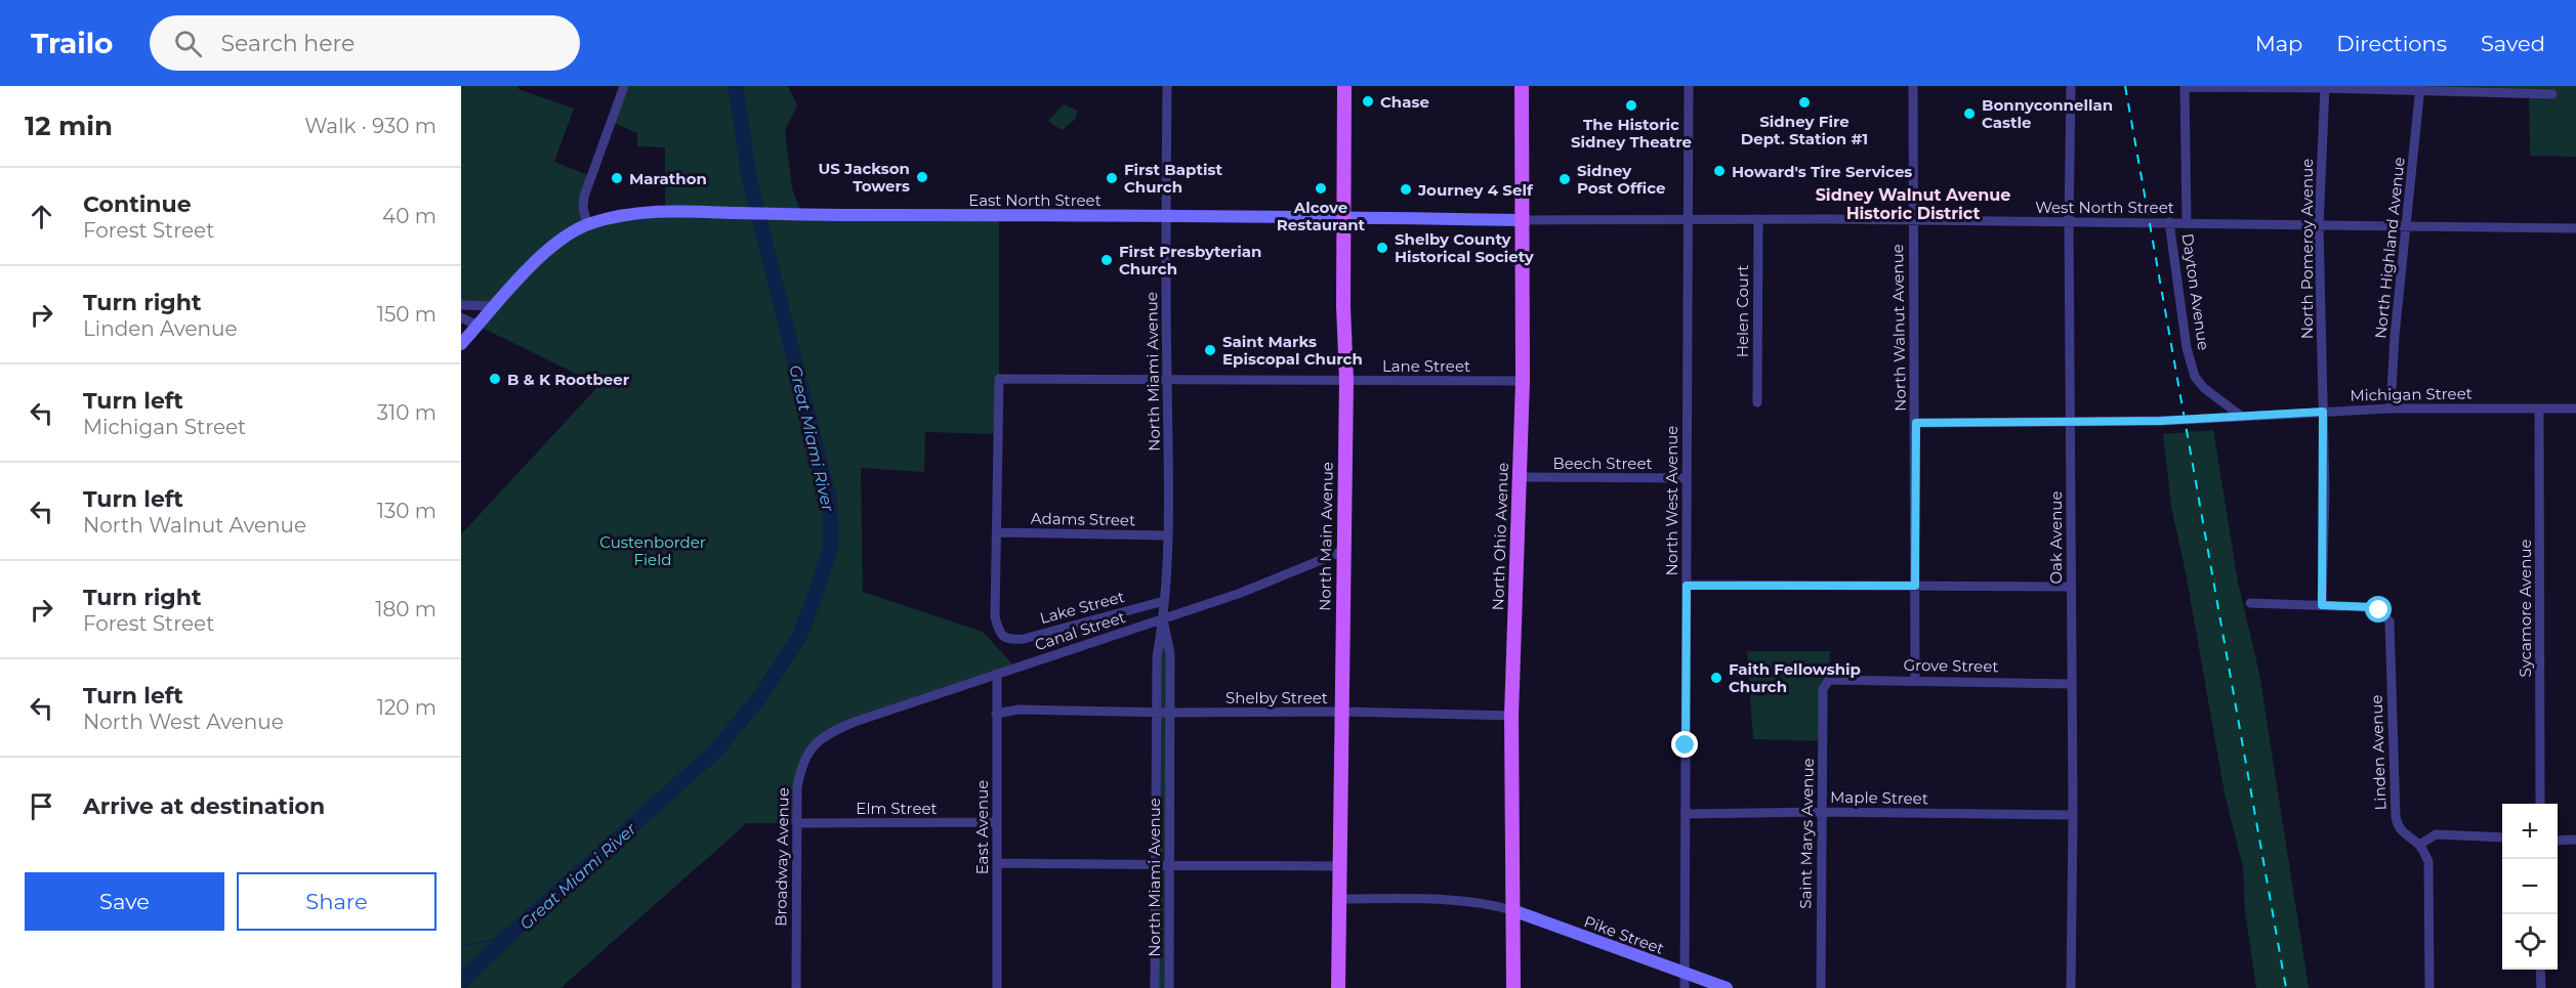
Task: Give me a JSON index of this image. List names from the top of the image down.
{
  "streets": {
    "main road": [
      "East North Street",
      "North Main Avenue",
      "North Ohio Avenue",
      "Pike Street"
    ],
    "street": [
      "West North Street",
      "North Highland Avenue",
      "North Pomeroy Avenue",
      "Dayton Avenue",
      "Helen Court",
      "North Walnut Avenue",
      "Lane Street",
      "North Miami Avenue",
      "Michigan Street",
      "Beech Street",
      "North West Avenue",
      "Adams Street",
      "Oak Avenue",
      "Lake Street",
      "Sycamore Avenue",
      "Canal Street",
      "Grove Street",
      "Shelby Street",
      "Linden Avenue",
      "Maple Street",
      "Elm Street",
      "East Avenue",
      "Saint Marys Avenue",
      "Broadway Avenue"
    ]
  },
  "crossings": [
    ["East North Street", "West North Street"],
    ["East North Street", "North Miami Avenue"],
    ["East North Street", "North Main Avenue"],
    ["East North Street", "North Ohio Avenue"],
    ["West North Street", "North Highland Avenue"],
    ["West North Street", "North Pomeroy Avenue"],
    ["West North Street", "Dayton Avenue"],
    ["West North Street", "Helen Court"],
    ["West North Street", "North Walnut Avenue"],
    ["West North Street", "North West Avenue"],
    ["West North Street", "North Ohio Avenue"],
    ["West North Street", "Oak Avenue"],
    ["North Highland Avenue", "Michigan Street"],
    ["North Pomeroy Avenue", "Michigan Street"],
    ["Dayton Avenue", "Michigan Street"],
    ["North Walnut Avenue", "Michigan Street"],
    ["North Walnut Avenue", "Grove Street"],
    ["Lane Street", "North Miami Avenue"],
    ["Lane Street", "Adams Street"],
    ["Lane Street", "North Main Avenue"],
    ["Lane Street", "North Ohio Avenue"],
    ["Lane Street", "Lake Street"],
    ["North Miami Avenue", "Adams Street"],
    ["North Miami Avenue", "Lake Street"],
    ["North Miami Avenue", "Canal Street"],
    ["North Miami Avenue", "Shelby Street"],
    ["Michigan Street", "Oak Avenue"],
    ["Michigan Street", "Sycamore Avenue"],
    ["Beech Street", "North West Avenue"],
    ["Beech Street", "North Ohio Avenue"],
    ["North West Avenue", "Maple Street"],
    ["North West Avenue", "Pike Street"],
    ["Adams Street", "Lake Street"],
    ["North Main Avenue", "Canal Street"],
    ["North Main Avenue", "Shelby Street"],
    ["North Ohio Avenue", "Shelby Street"],
    ["North Ohio Avenue", "Pike Street"],
    ["Oak Avenue", "Grove Street"],
    ["Oak Avenue", "Maple Street"],
    ["Canal Street", "East Avenue"],
    ["Canal Street", "Broadway Avenue"],
    ["Grove Street", "Saint Marys Avenue"],
    ["Shelby Street", "East Avenue"],
    ["Maple Street", "Saint Marys Avenue"],
    ["Elm Street", "East Avenue"],
    ["Elm Street", "Broadway Avenue"]
  ],
  "districts": ["Sidney Walnut Avenue Historic District"],
  "water": ["Great Miami River"],
  "parks": ["Custenborder Field"],
  "places": [
    "Chase",
    "Sidney Fire Dept. Station #1",
    "The Historic Sidney Theatre",
    "Bonnyconnellan Castle",
    "Howard's Tire Services",
    "US Jackson Towers",
    "Marathon",
    "First Baptist Church",
    "Sidney Post Office",
    "Alcove Restaurant",
    "Journey 4 Self",
    "Shelby County Historical Society",
    "First Presbyterian Church",
    "Saint Marks Episcopal Church",
    "B & K Rootbeer",
    "Faith Fellowship Church"
  ],
  "page": {
    "header": "Trailo",
    "search": "Search here",
    "nav": ["Map", "Directions", "Saved"],
    "heading": ["12 min", "Walk · 930 m"],
    "list": [
      ["Continue", "Forest Street", "40 m"],
      ["Turn right", "Linden Avenue", "150 m"],
      ["Turn left", "Michigan Street", "310 m"],
      ["Turn left", "North Walnut Avenue", "130 m"],
      ["Turn right", "Forest Street", "180 m"],
      ["Turn left", "North West Avenue", "120 m"],
      "Arrive at destination"
    ],
    "map_buttons": ["+", "−"],
    "buttons": ["Save", "Share"]
  }
}
